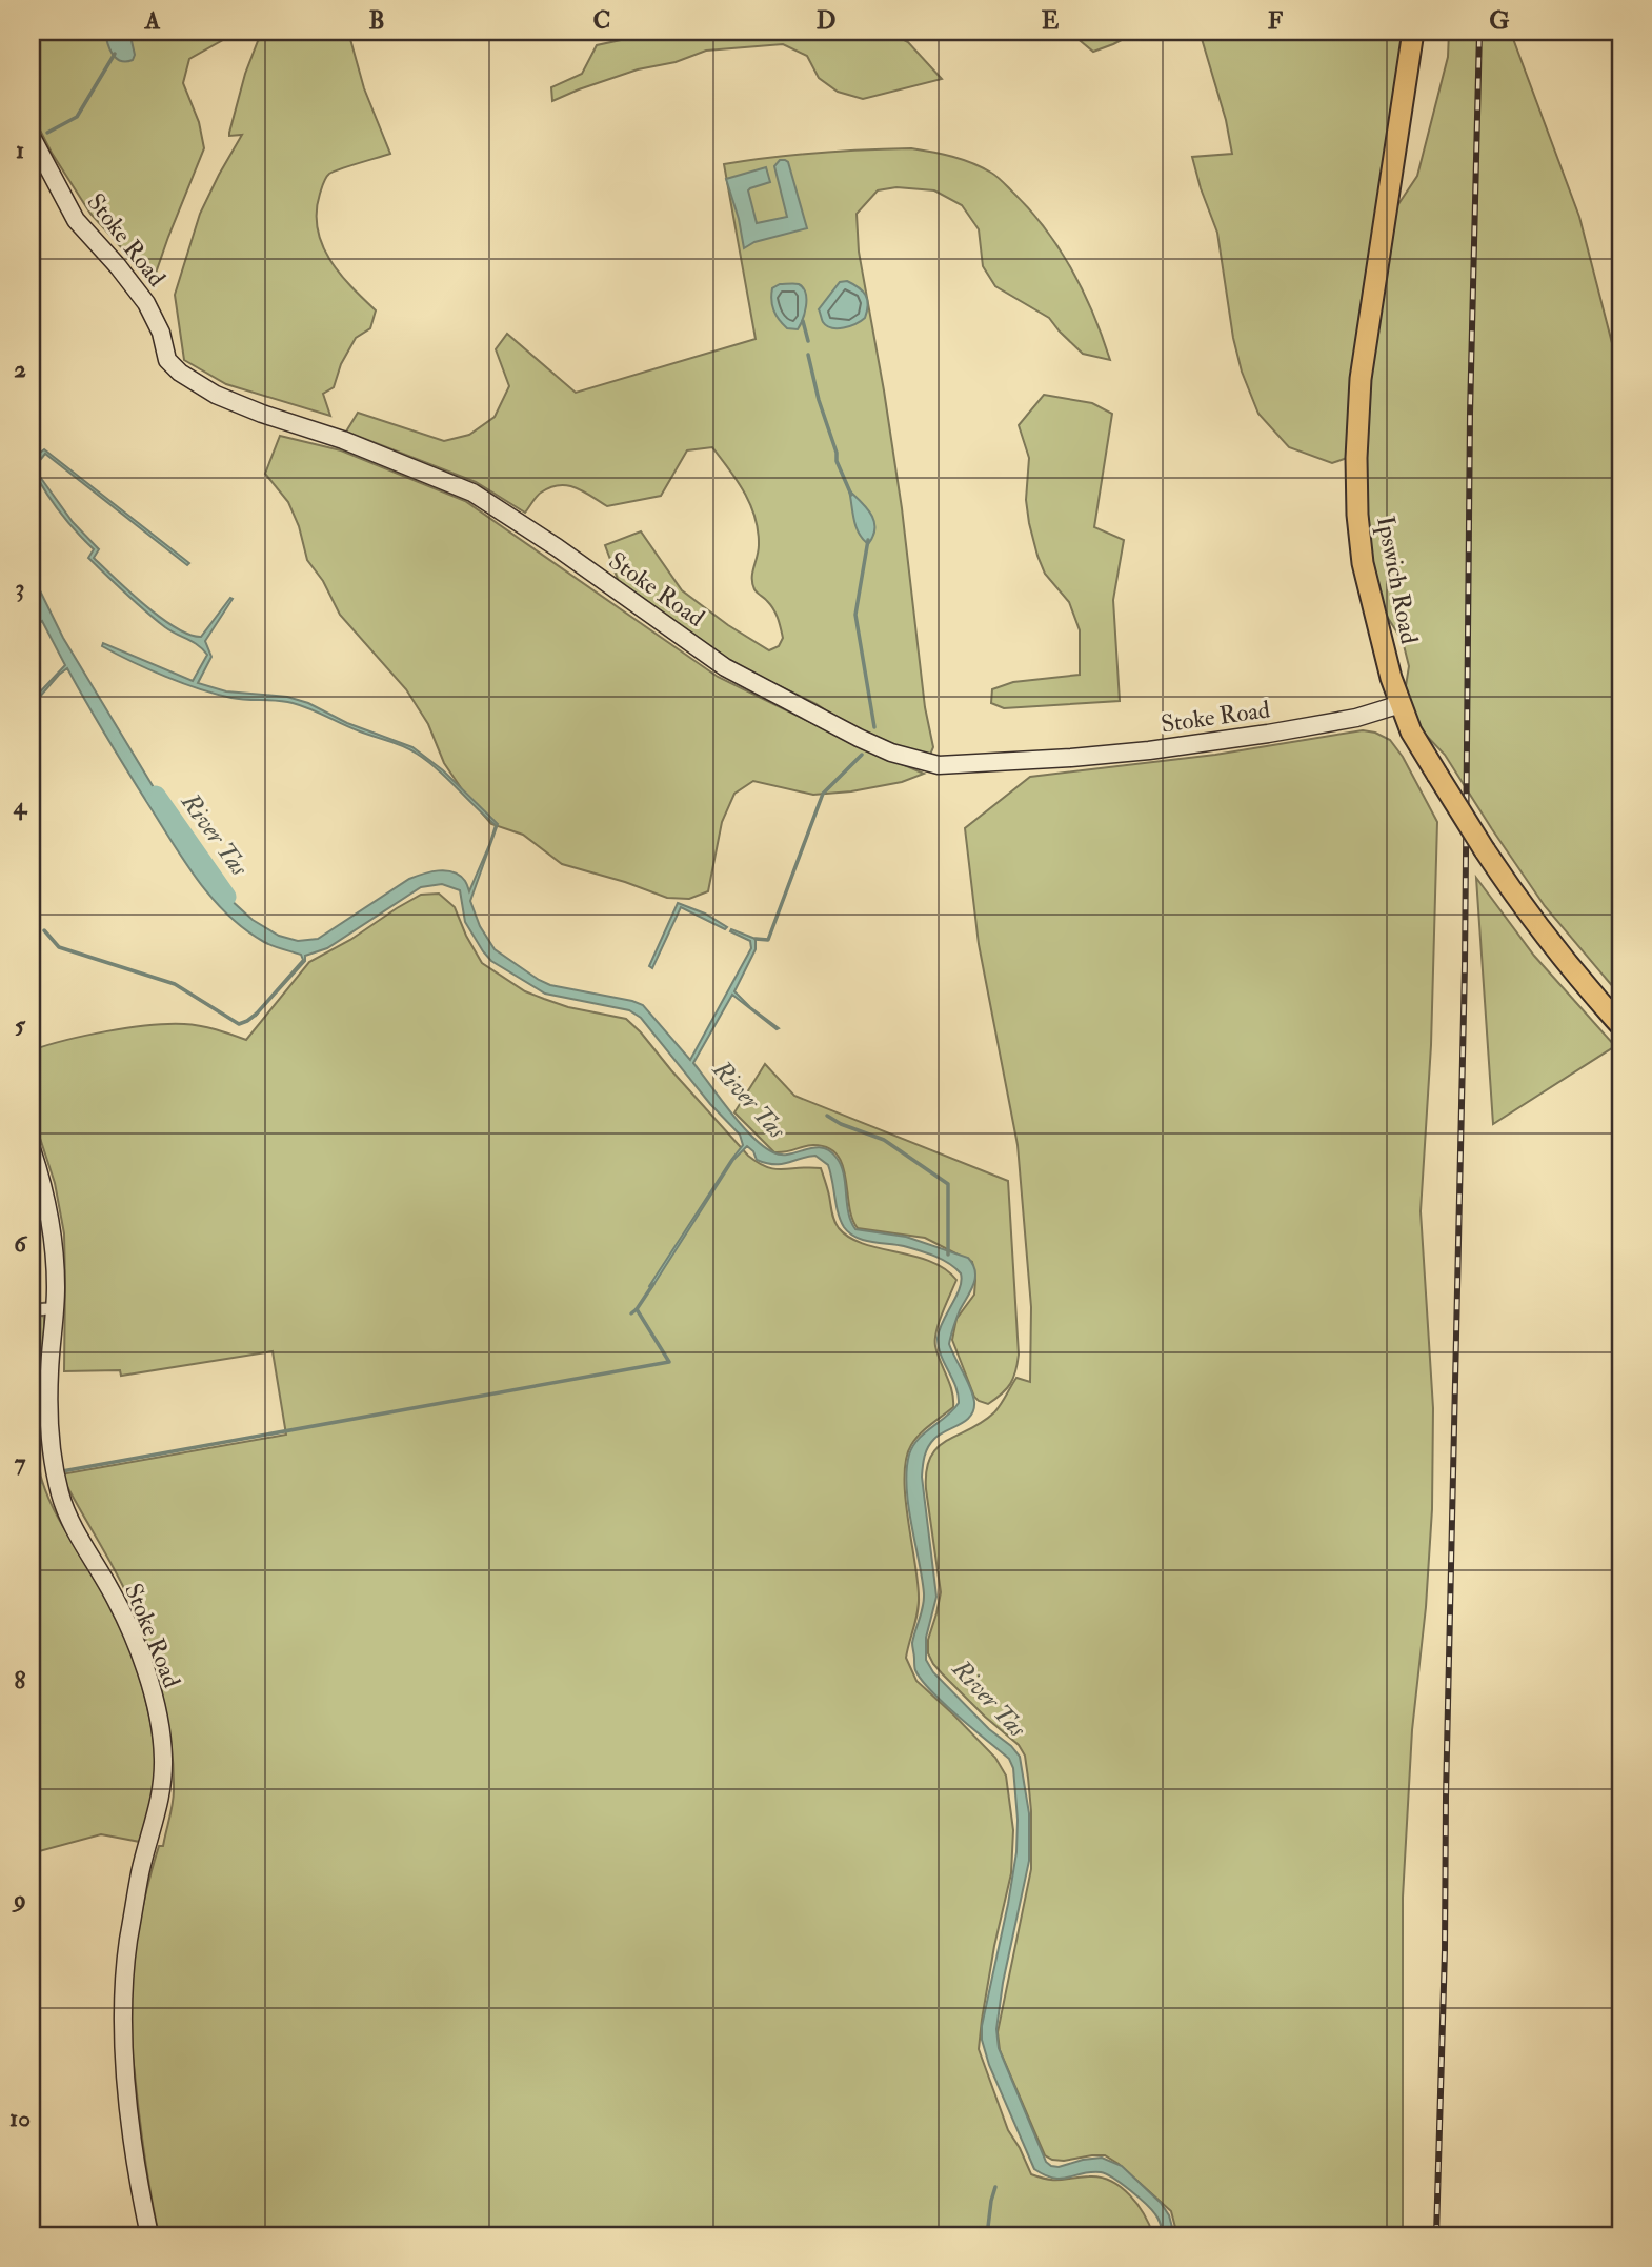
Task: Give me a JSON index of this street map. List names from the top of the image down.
{
  "streets": {
    "highway": ["Ipswich Road"],
    "street": ["Stoke Road"]
  },
  "crossings": [
    ["Stoke Road", "Ipswich Road"]
  ],
  "water": ["River Tas"],
  "grid": {
    "columns": [
      "A",
      "B",
      "C",
      "D",
      "E",
      "F",
      "G"
    ],
    "rows": [
      "1",
      "2",
      "3",
      "4",
      "5",
      "6",
      "7",
      "8",
      "9",
      "10"
    ]
  }
}
